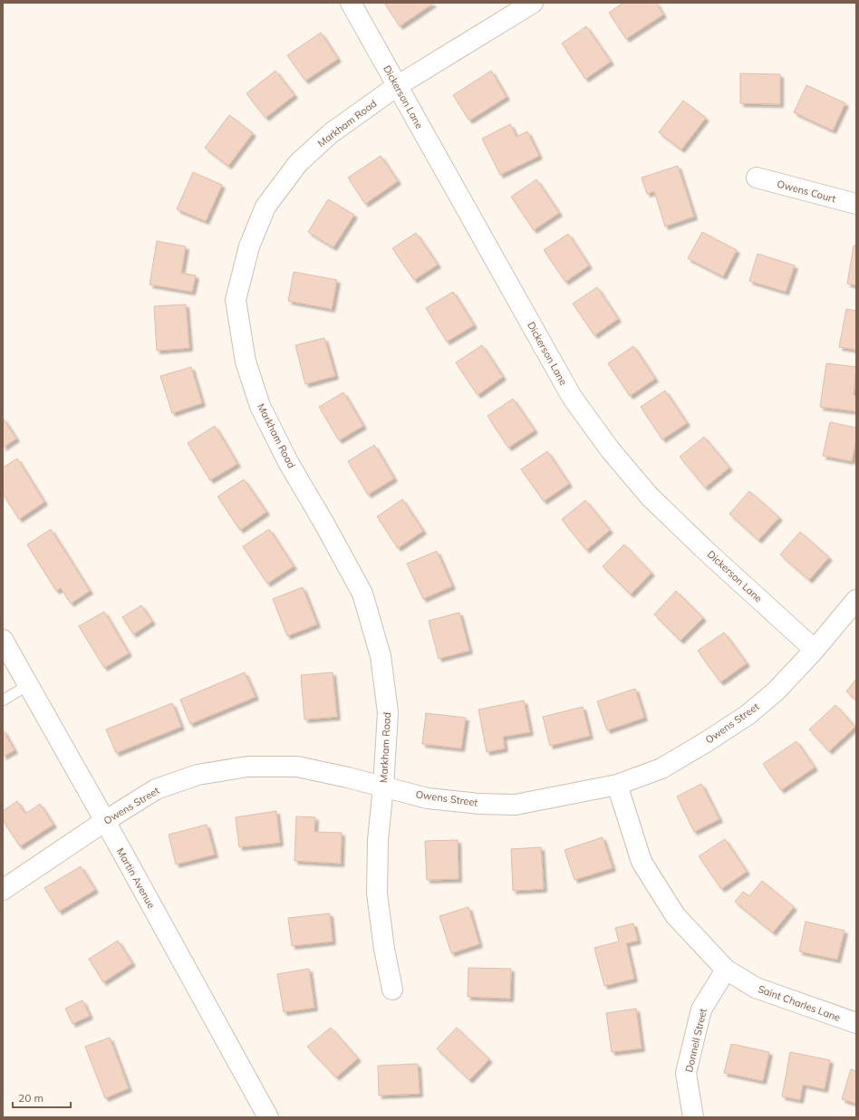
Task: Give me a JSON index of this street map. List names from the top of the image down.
{
  "streets": {
    "street": [
      "Dickerson Lane",
      "Markham Road",
      "Owens Court",
      "Owens Street",
      "Martin Avenue",
      "Saint Charles Lane",
      "Donnell Street"
    ]
  },
  "crossings": [
    ["Dickerson Lane", "Markham Road"],
    ["Dickerson Lane", "Owens Street"],
    ["Markham Road", "Owens Street"],
    ["Owens Street", "Martin Avenue"],
    ["Owens Street", "Saint Charles Lane"],
    ["Saint Charles Lane", "Donnell Street"]
  ],
  "scale_bar": "20 m"
}
